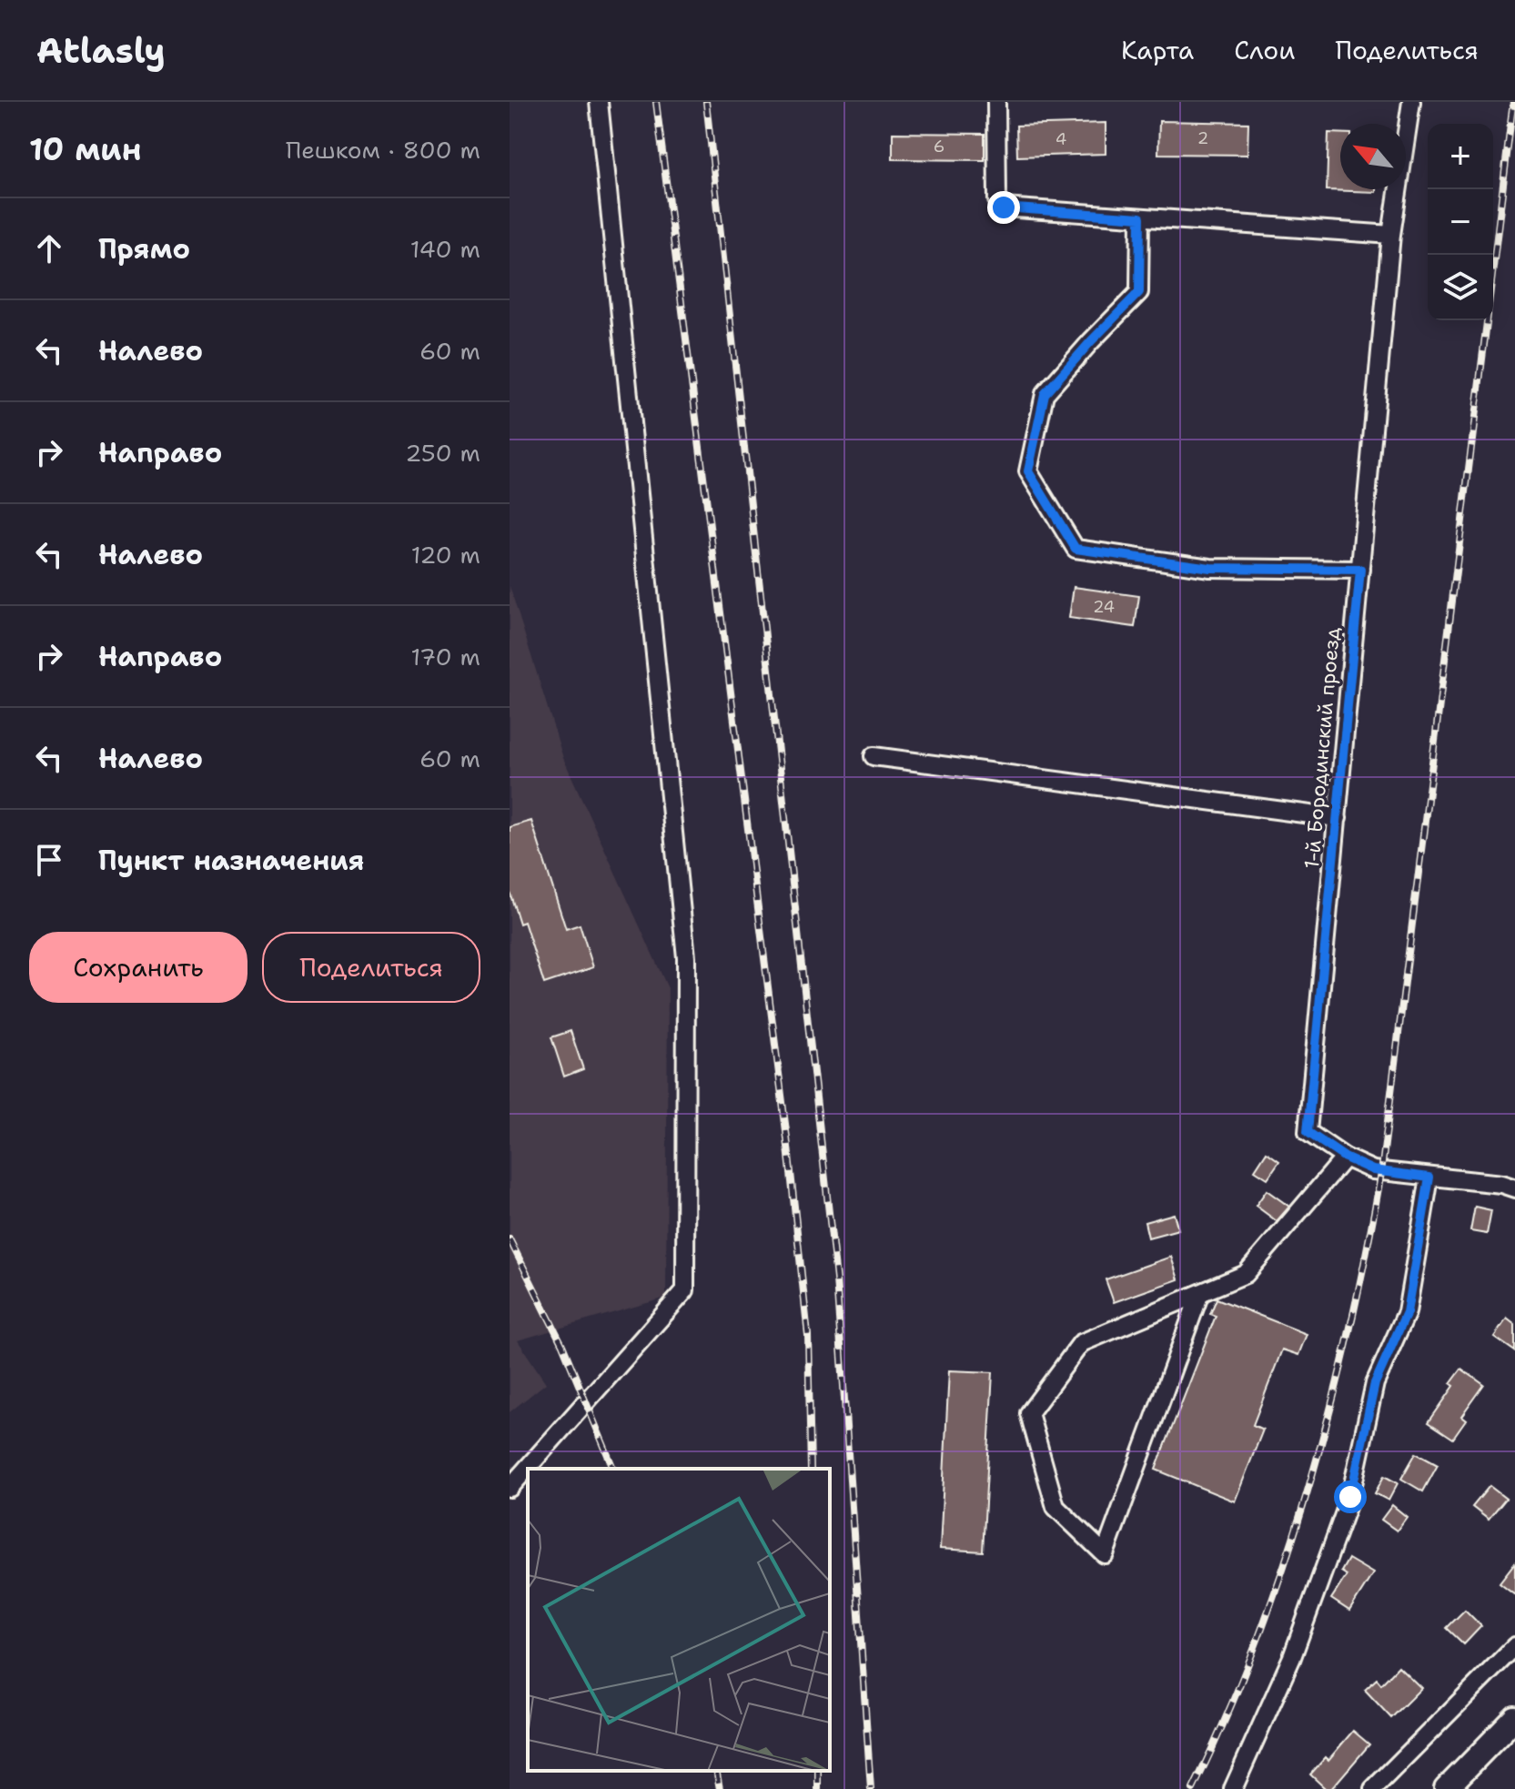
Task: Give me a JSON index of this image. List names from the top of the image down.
{
  "streets": {
    "street": ["1-й Бородинский проезд"]
  },
  "house_numbers": [
    "2",
    "4",
    "6",
    "24"
  ],
  "north": "top left",
  "page": {
    "header": "Atlasly",
    "nav": ["Карта", "Слои", "Поделиться"],
    "heading": ["10 мин", "Пешком · 800 m"],
    "map_buttons": ["+", "−"],
    "list": [
      ["Прямо", "140 m"],
      ["Налево", "60 m"],
      ["Направо", "250 m"],
      ["Налево", "120 m"],
      ["Направо", "170 m"],
      ["Налево", "60 m"],
      "Пункт назначения"
    ],
    "buttons": ["Сохранить", "Поделиться"]
  }
}
